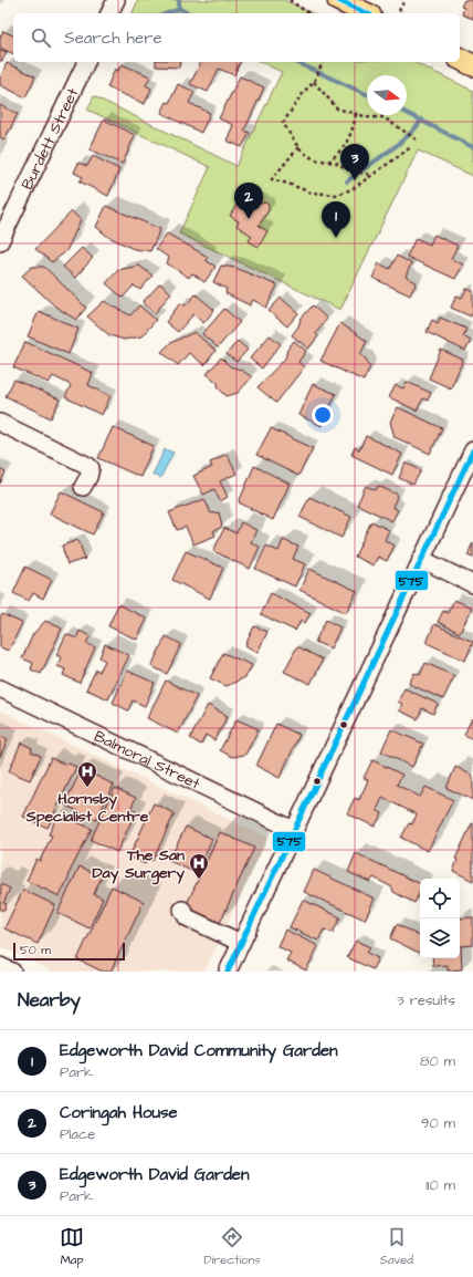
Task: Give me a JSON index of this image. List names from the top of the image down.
{
  "streets": {
    "street": ["Burdett Street", "Balmoral Street"]
  },
  "places": {
    "hospital": ["Hornsby Specialist Centre", "The San Day Surgery"]
  },
  "lines": ["transit line 575"],
  "scale_bar": "50 m",
  "north": "right",
  "page": {
    "search": "Search here",
    "pins": ["3", "2", "1"],
    "scale": "50 m",
    "heading": ["Nearby", "3 results"],
    "list": [
      {
        "mark": "1",
        "name": "Edgeworth David Community Garden",
        "note": "Park",
        "value": "80 m"
      },
      {
        "mark": "2",
        "name": "Coringah House",
        "note": "Place",
        "value": "90 m"
      },
      {
        "mark": "3",
        "name": "Edgeworth David Garden",
        "note": "Park",
        "value": "110 m"
      }
    ],
    "nav": ["Map", "Directions", "Saved"]
  }
}
